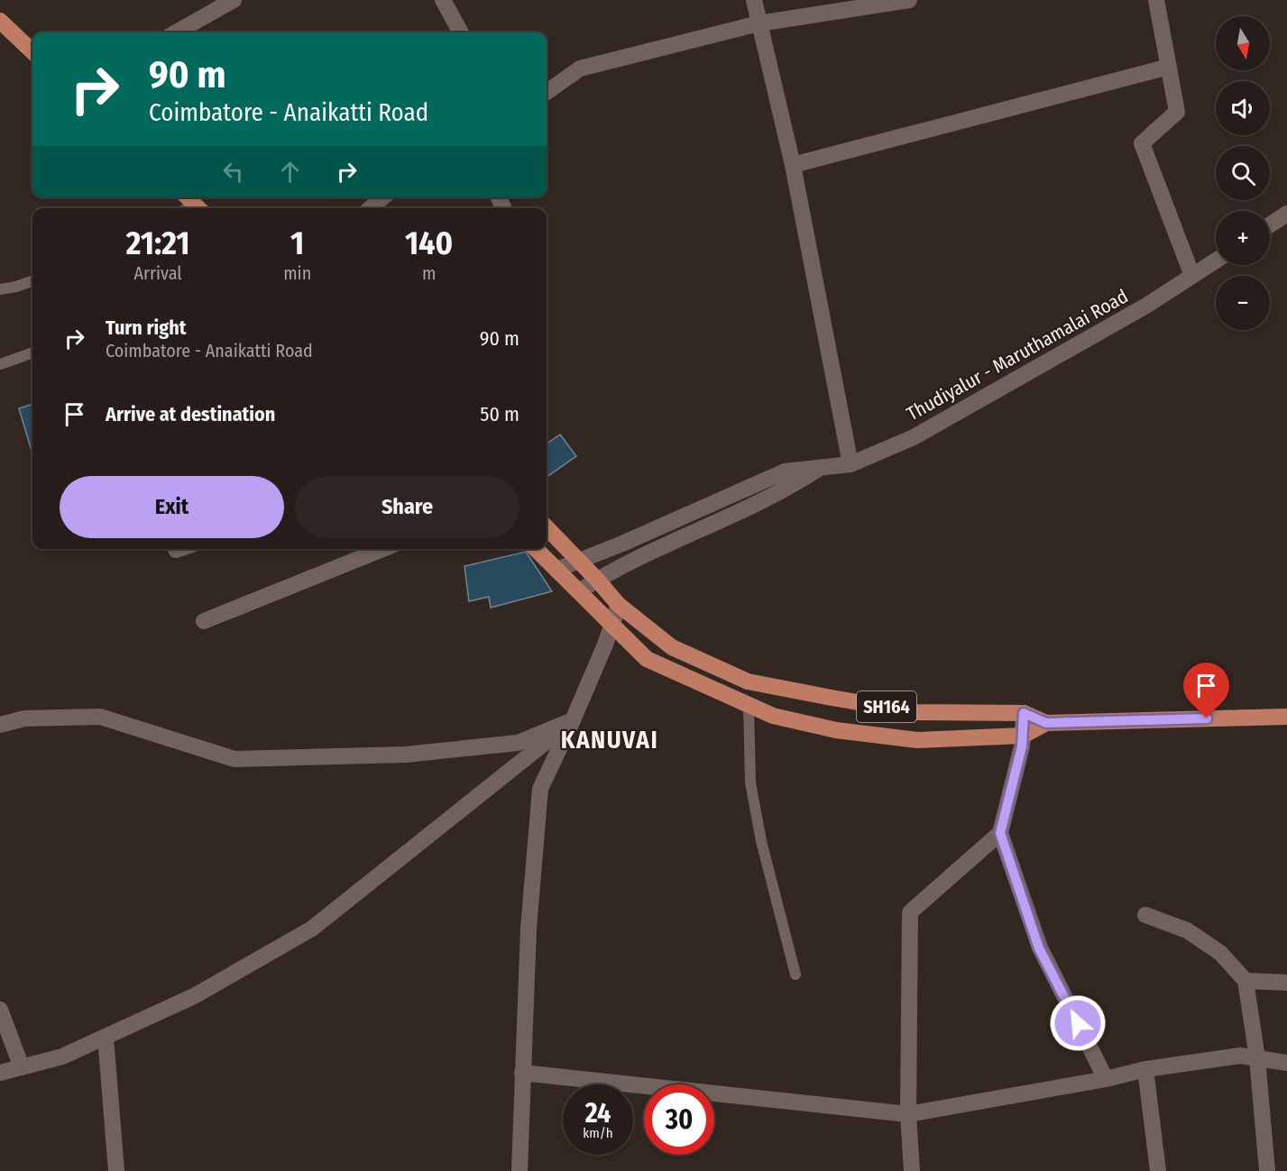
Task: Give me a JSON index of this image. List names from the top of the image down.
{
  "streets": {
    "main road": ["SH164"],
    "street": ["Thudiyalur - Maruthamalai Road"]
  },
  "crossings": [
    ["Thudiyalur - Maruthamalai Road", "SH164"]
  ],
  "districts": ["KANUVAI"],
  "north": "bottom",
  "page": {
    "map_buttons": ["+", "−"],
    "turn": ["90 m", "Coimbatore - Anaikatti Road"],
    "eta": [
      "21:21",
      "Arrival",
      "1",
      "min",
      "140",
      "m"
    ],
    "list": [
      {
        "name": "Turn right",
        "note": "Coimbatore - Anaikatti Road",
        "value": "90 m"
      },
      {
        "name": "Arrive at destination",
        "value": "50 m"
      }
    ],
    "buttons": ["Exit", "Share"],
    "speed": "24 km/h",
    "limit": "30"
  }
}
